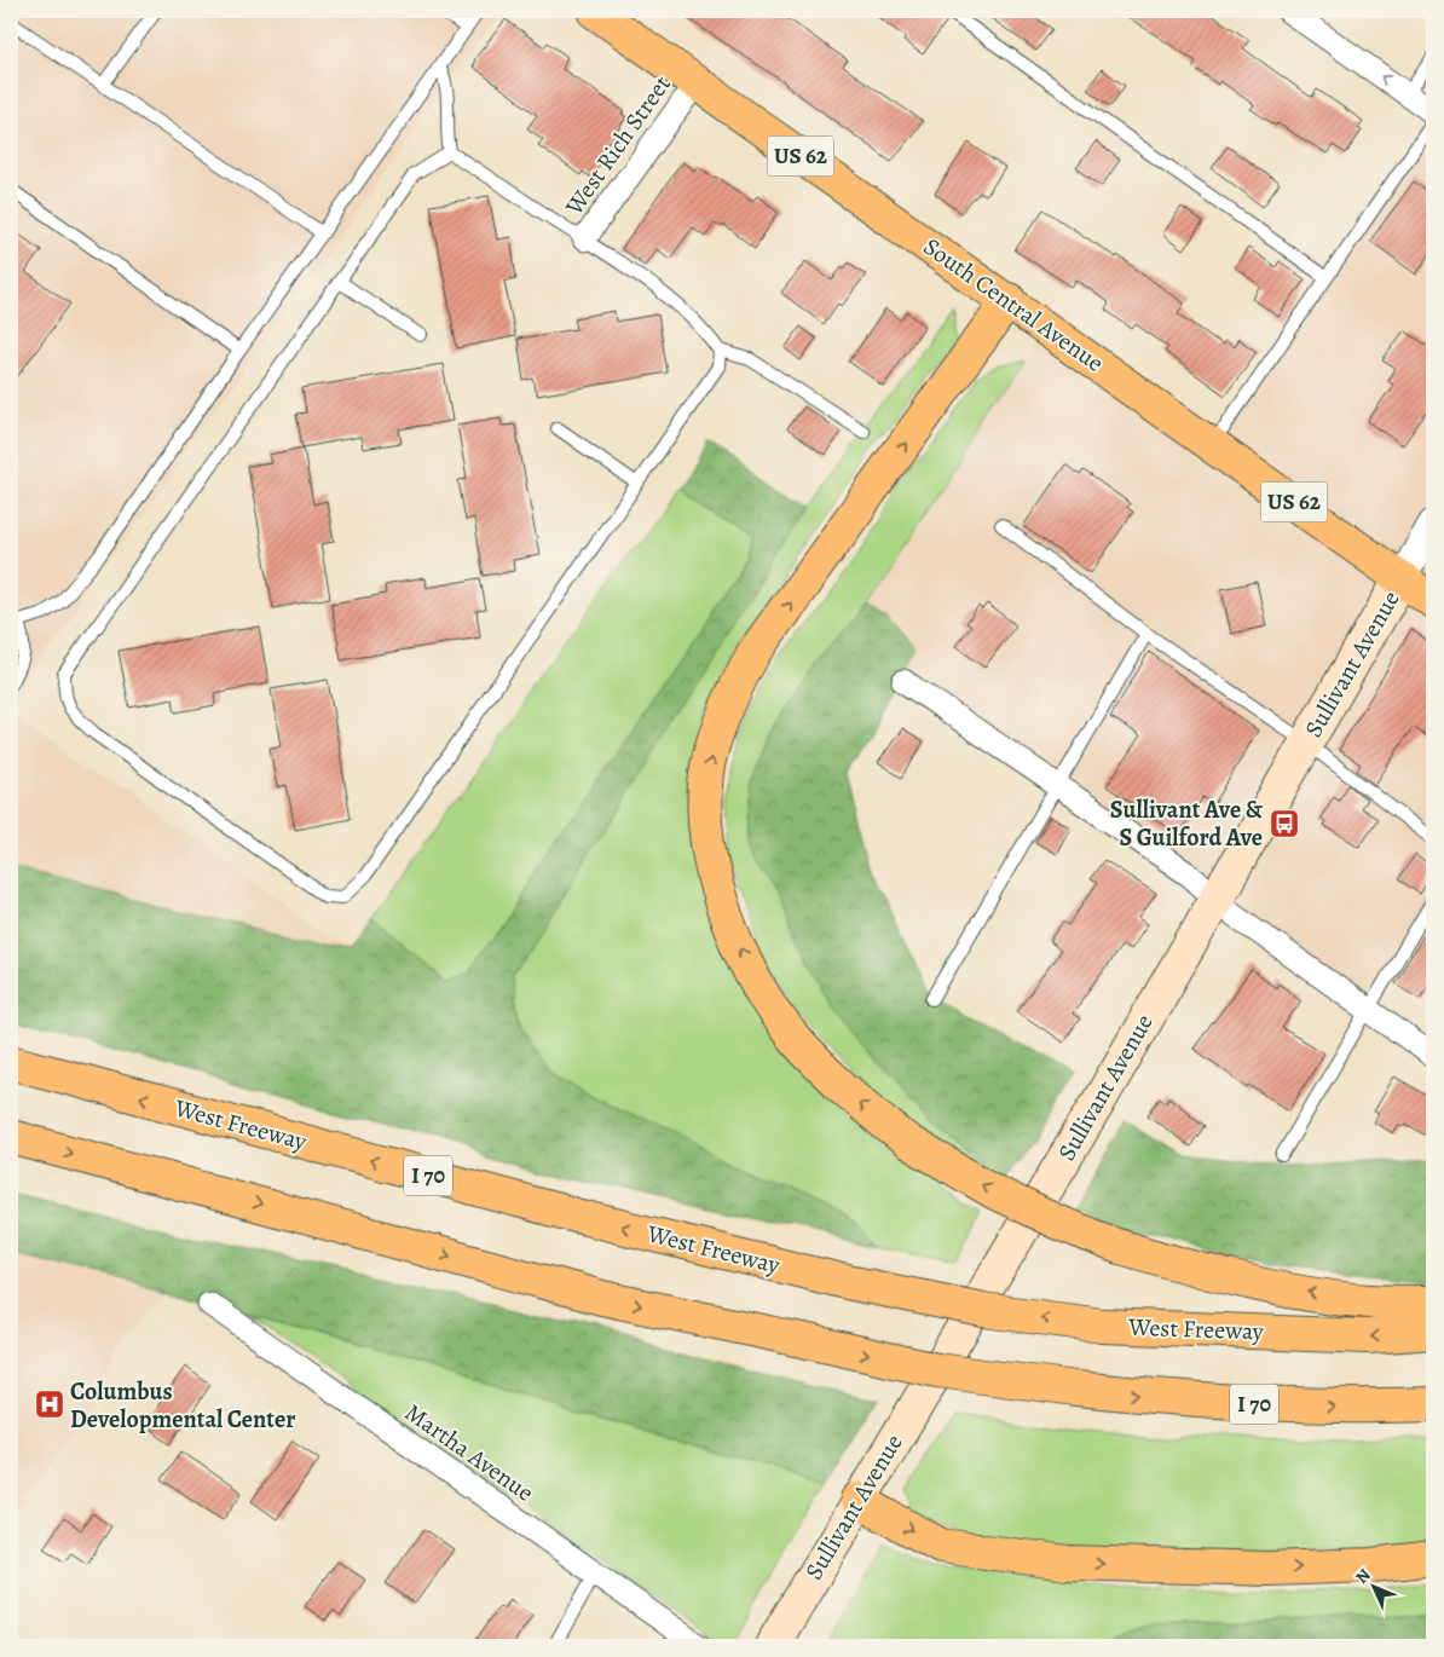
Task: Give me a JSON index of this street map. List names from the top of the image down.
{
  "streets": {
    "main road": [
      "US 62",
      "South Central Avenue",
      "Sullivant Avenue",
      "West Freeway",
      "I 70"
    ],
    "street": ["West Rich Street", "Martha Avenue"]
  },
  "crossings": [
    ["West Rich Street", "South Central Avenue"],
    ["South Central Avenue", "Sullivant Avenue"]
  ],
  "places": {
    "bus stop": ["Sullivant Ave & S Guilford Ave"],
    "hospital": ["Columbus Developmental Center"]
  },
  "north": "top left"
}
